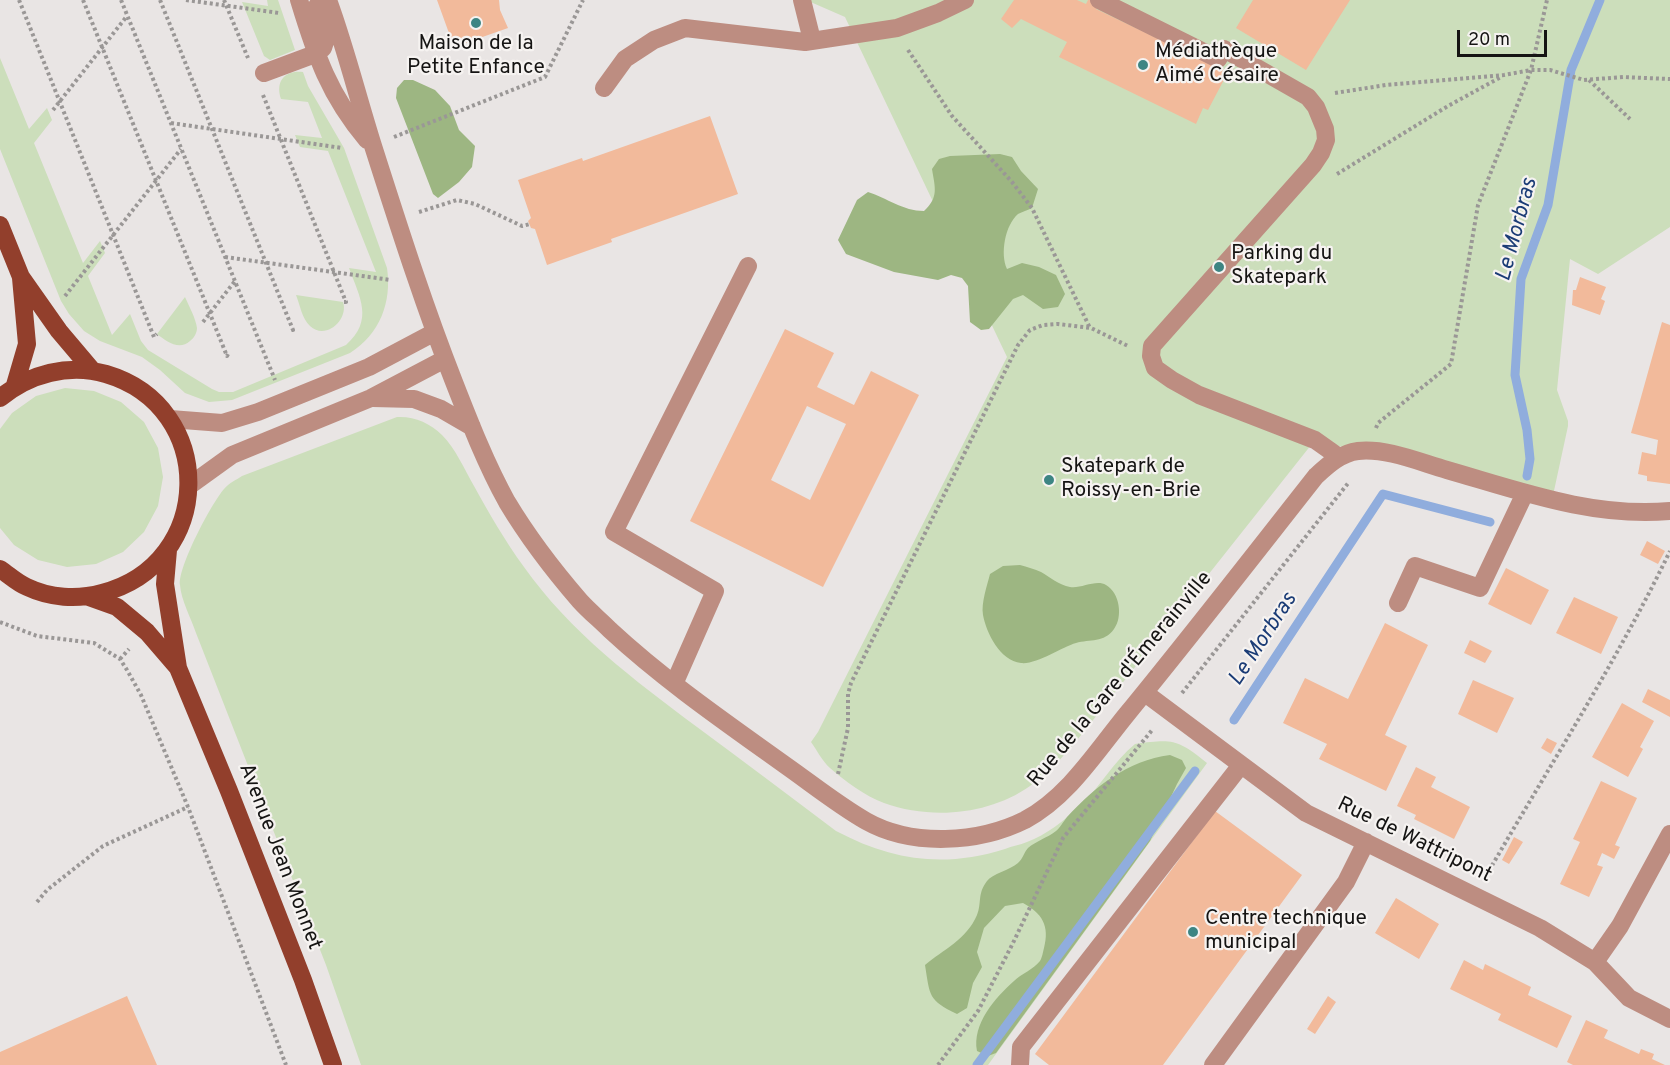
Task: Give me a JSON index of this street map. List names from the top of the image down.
{
  "streets": {
    "main road": ["Avenue Jean Monnet"],
    "street": ["Rue de la Gare d'Émerainville", "Rue de Wattripont"]
  },
  "crossings": [
    ["Rue de la Gare d'Émerainville", "Rue de Wattripont"]
  ],
  "water": ["Le Morbras"],
  "places": [
    "Maison de la Petite Enfance",
    "Médiathèque Aimé Césaire",
    "Parking du Skatepark",
    "Skatepark de Roissy-en-Brie",
    "Centre technique municipal"
  ],
  "scale_bar": "20 m"
}
